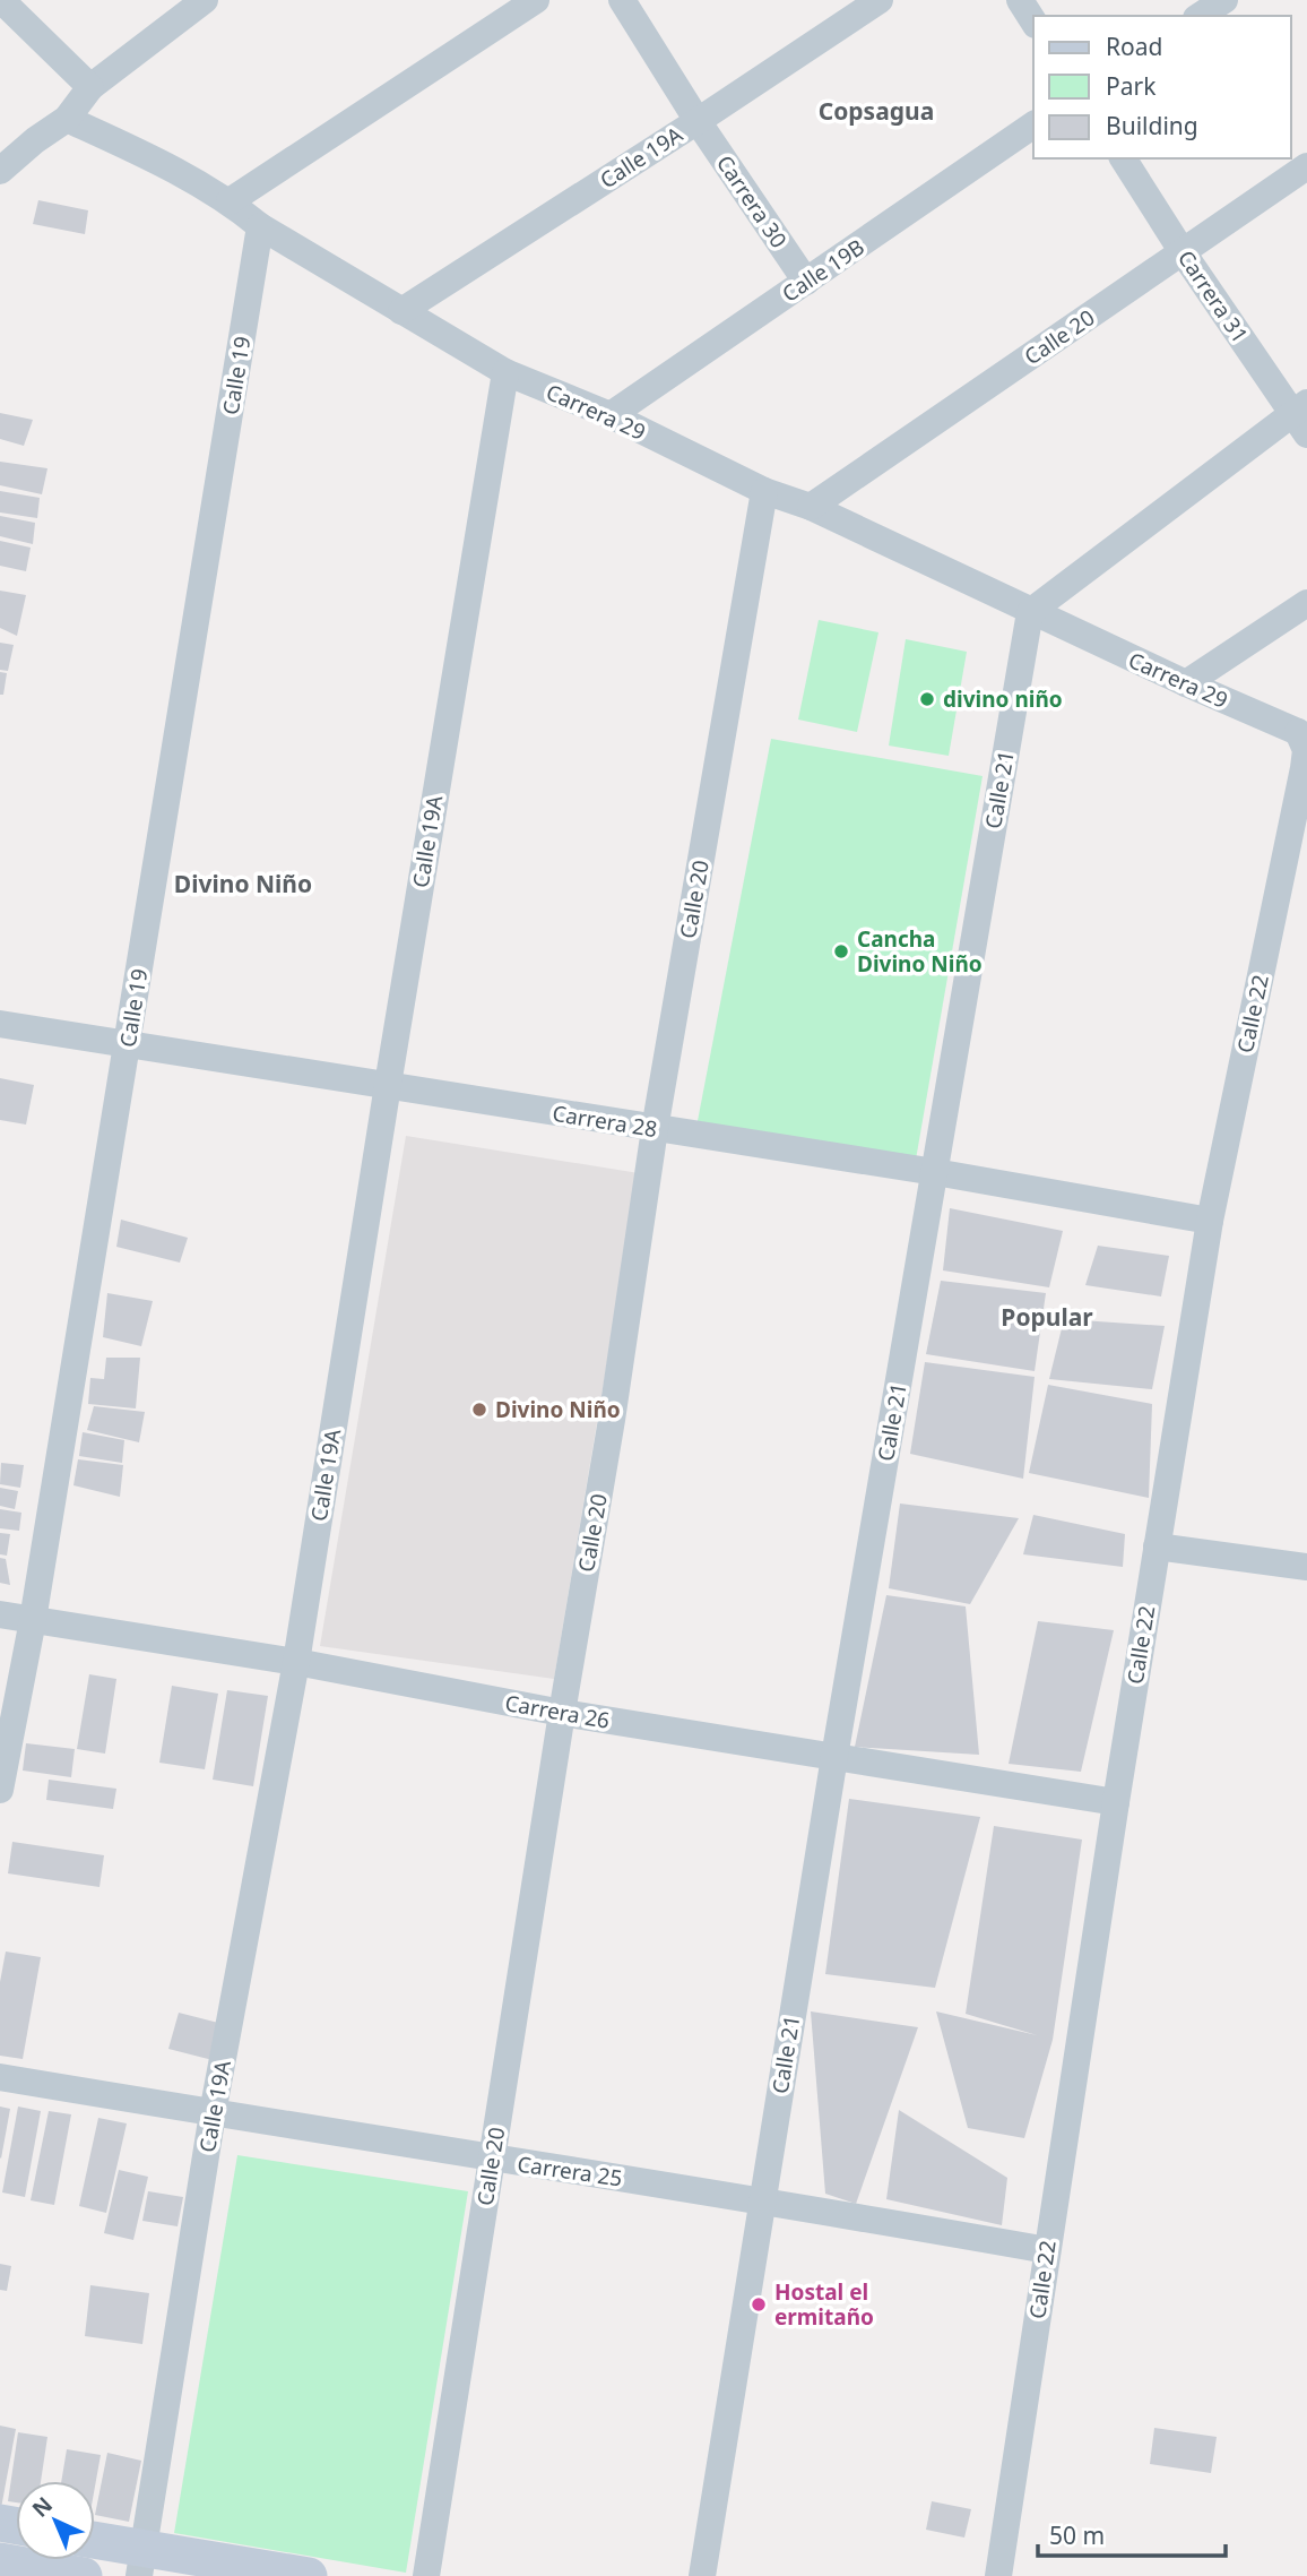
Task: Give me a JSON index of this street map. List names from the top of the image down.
{
  "streets": {
    "street": [
      "Calle 19A",
      "Carrera 30",
      "Calle 19B",
      "Carrera 31",
      "Calle 20",
      "Calle 19",
      "Carrera 29",
      "Calle 21",
      "Calle 22",
      "Carrera 28",
      "Carrera 26",
      "Carrera 25"
    ]
  },
  "crossings": [
    ["Calle 19A", "Carrera 30"],
    ["Calle 19A", "Carrera 29"],
    ["Calle 19A", "Carrera 28"],
    ["Calle 19A", "Carrera 26"],
    ["Calle 19A", "Carrera 25"],
    ["Carrera 30", "Calle 19B"],
    ["Calle 19B", "Carrera 29"],
    ["Carrera 31", "Calle 20"],
    ["Calle 20", "Carrera 29"],
    ["Calle 20", "Carrera 28"],
    ["Calle 20", "Carrera 26"],
    ["Calle 20", "Carrera 25"],
    ["Calle 19", "Carrera 29"],
    ["Calle 19", "Carrera 28"],
    ["Calle 19", "Carrera 26"],
    ["Carrera 29", "Calle 21"],
    ["Carrera 29", "Calle 22"],
    ["Calle 21", "Carrera 28"],
    ["Calle 21", "Carrera 26"],
    ["Calle 21", "Carrera 25"],
    ["Calle 22", "Carrera 28"],
    ["Calle 22", "Carrera 26"],
    ["Calle 22", "Carrera 25"]
  ],
  "districts": ["Copsagua", "Divino Niño", "Popular"],
  "places": [
    "divino niño",
    "Cancha Divino Niño",
    "Divino Niño",
    "Hostal el ermitaño"
  ],
  "legend": ["Road", "Park", "Building"],
  "scale_bar": "50 m",
  "north": "top left"
}
